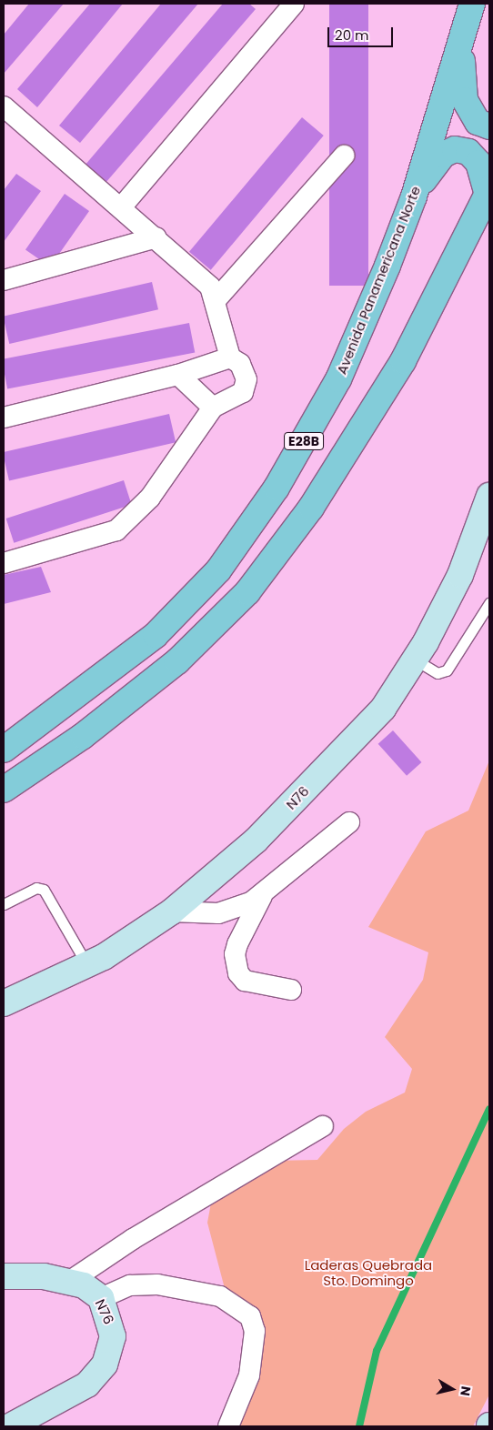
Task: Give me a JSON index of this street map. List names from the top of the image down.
{
  "streets": {
    "main road": ["Avenida Panamericana Norte", "E28B"],
    "street": ["N76"]
  },
  "crossings": [
    ["Avenida Panamericana Norte", "E28B"]
  ],
  "parks": ["Laderas Quebrada Sto. Domingo"],
  "scale_bar": "20 m",
  "north": "right"
}
